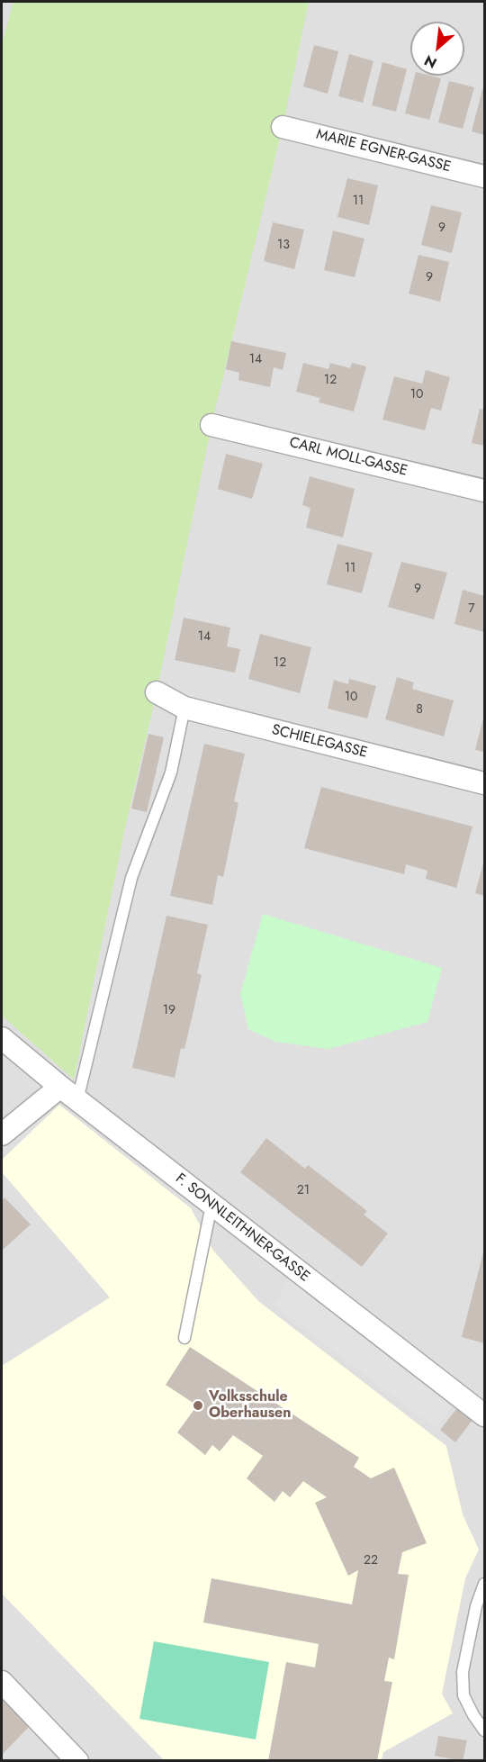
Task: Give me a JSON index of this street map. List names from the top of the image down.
{
  "streets": {
    "street": [
      "MARIE EGNER-GASSE",
      "CARL MOLL-GASSE",
      "SCHIELEGASSE",
      "F. SONNLEITHNER-GASSE"
    ]
  },
  "places": ["Volksschule Oberhausen"],
  "house_numbers": [
    "11",
    "9",
    "13",
    "9",
    "14",
    "12",
    "10",
    "11",
    "9",
    "7",
    "14",
    "12",
    "10",
    "8",
    "19",
    "21",
    "22"
  ],
  "north": "bottom left"
}
